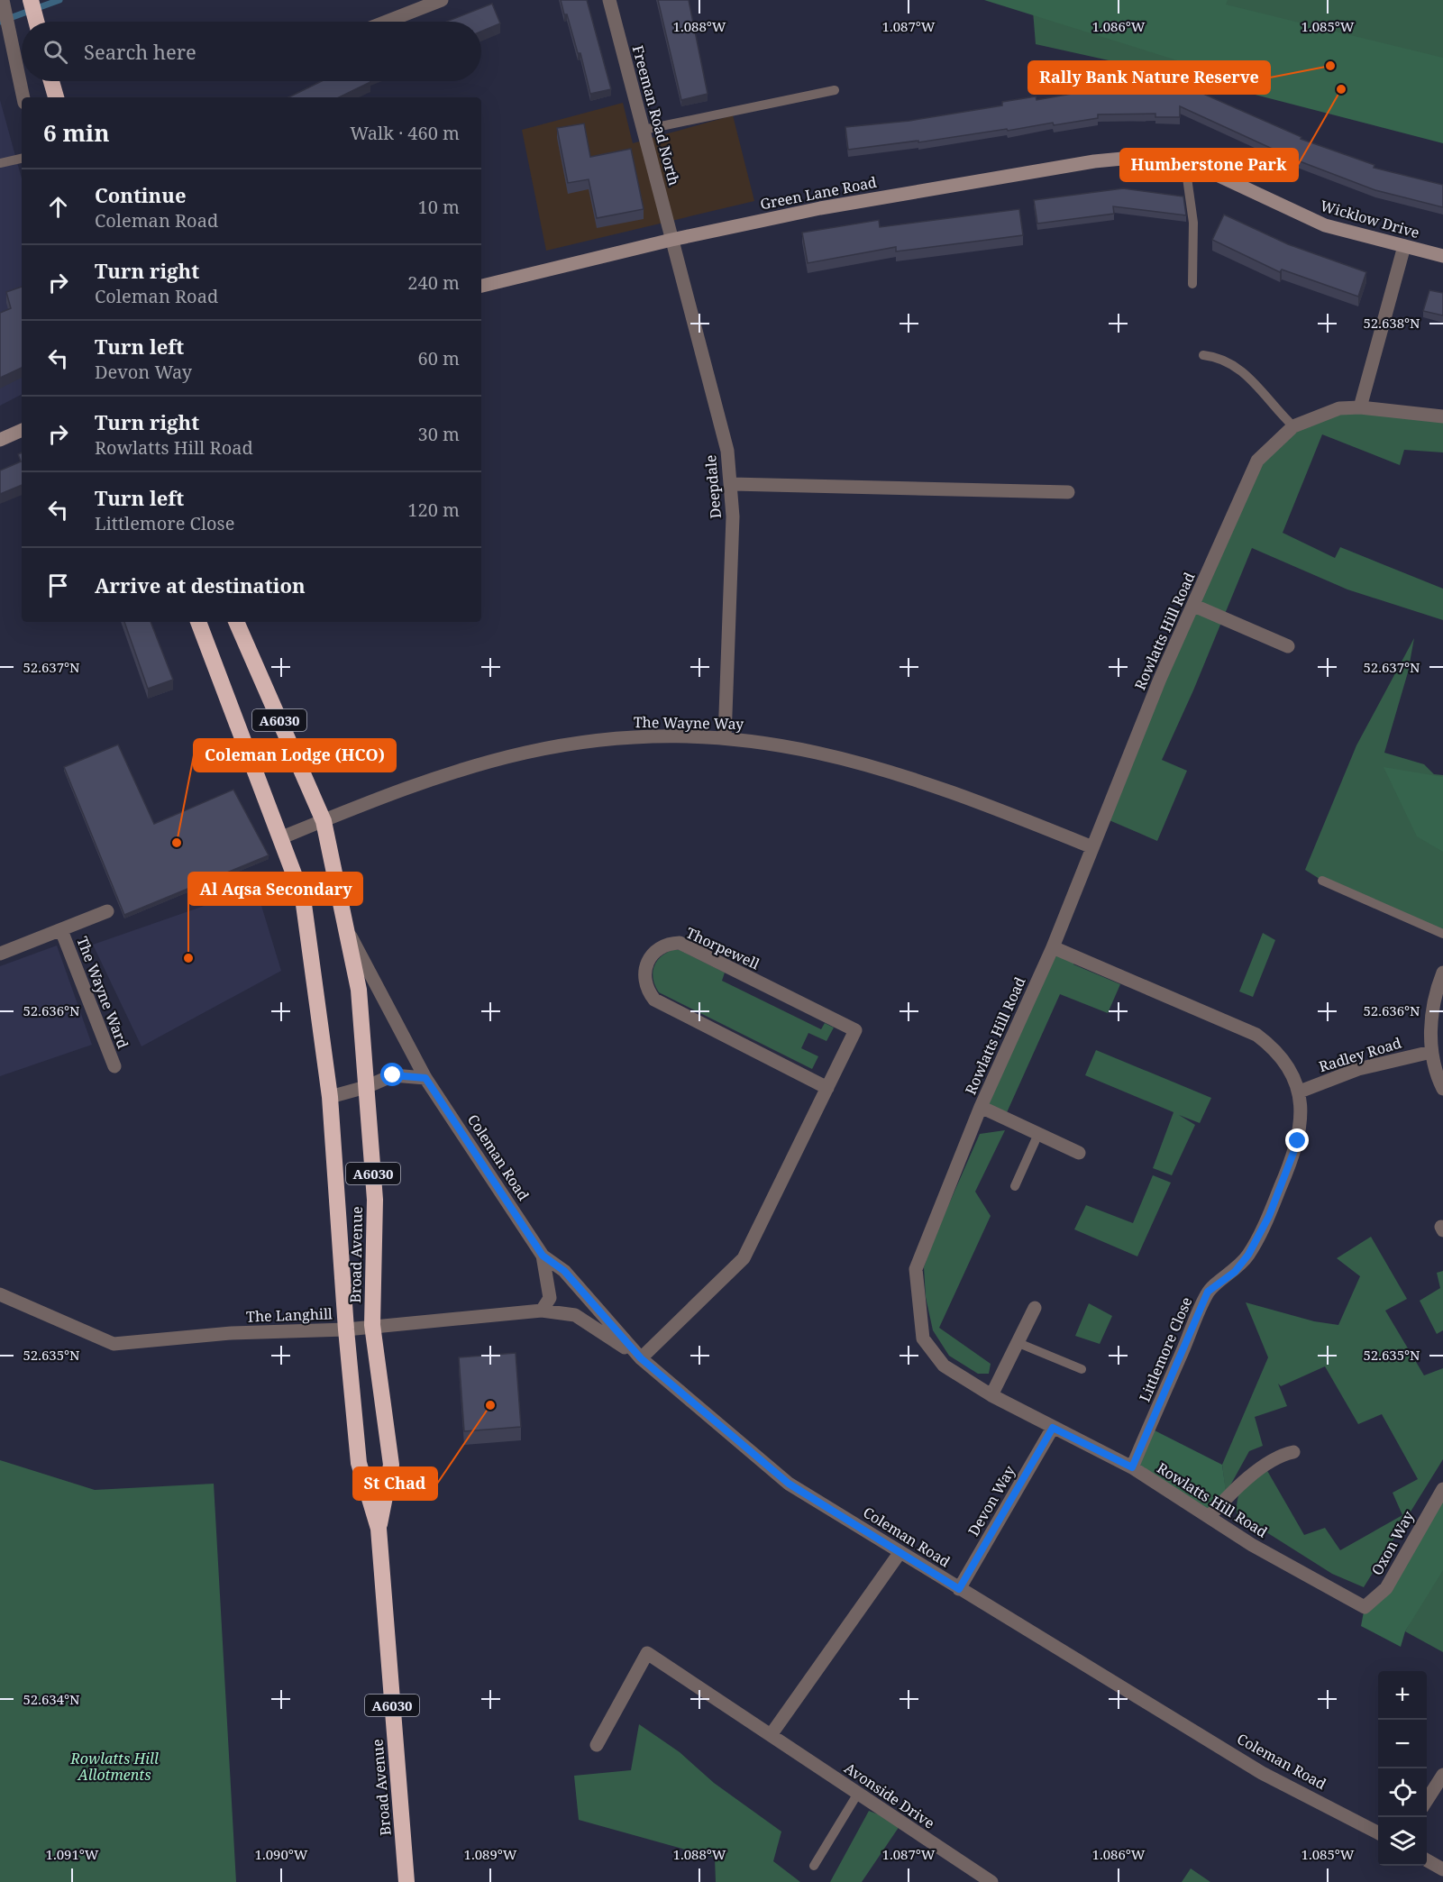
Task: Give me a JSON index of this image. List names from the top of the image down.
{
  "streets": {
    "highway": ["A6030", "Broad Avenue"],
    "street": [
      "Freeman Road North",
      "Green Lane Road",
      "Wicklow Drive",
      "Deepdale",
      "Rowlatts Hill Road",
      "The Wayne Way",
      "Thorpewell",
      "The Wayne Ward",
      "Radley Road",
      "Coleman Road",
      "The Langhill",
      "Littlemore Close",
      "Devon Way",
      "Oxon Way",
      "Avonside Drive"
    ]
  },
  "crossings": [
    ["Freeman Road North", "Green Lane Road"],
    ["Freeman Road North", "Deepdale"],
    ["Green Lane Road", "Wicklow Drive"],
    ["Green Lane Road", "Deepdale"],
    ["Deepdale", "The Wayne Way"],
    ["Rowlatts Hill Road", "The Wayne Way"],
    ["Rowlatts Hill Road", "Littlemore Close"],
    ["Rowlatts Hill Road", "Devon Way"],
    ["Rowlatts Hill Road", "Oxon Way"],
    ["A6030", "The Wayne Way"],
    ["A6030", "Broad Avenue"],
    ["The Wayne Way", "Broad Avenue"],
    ["Thorpewell", "Coleman Road"],
    ["Thorpewell", "The Langhill"],
    ["Radley Road", "Littlemore Close"],
    ["Coleman Road", "Broad Avenue"],
    ["Coleman Road", "The Langhill"],
    ["Coleman Road", "Devon Way"],
    ["Broad Avenue", "The Langhill"]
  ],
  "parks": ["Rowlatts Hill Allotments"],
  "places": [
    "Rally Bank Nature Reserve",
    "Humberstone Park",
    "Coleman Lodge (HCO)",
    "Al Aqsa Secondary",
    "St Chad"
  ],
  "page": {
    "search": "Search here",
    "heading": ["6 min", "Walk · 460 m"],
    "list": [
      ["Continue", "Coleman Road", "10 m"],
      ["Turn right", "Coleman Road", "240 m"],
      ["Turn left", "Devon Way", "60 m"],
      ["Turn right", "Rowlatts Hill Road", "30 m"],
      ["Turn left", "Littlemore Close", "120 m"],
      "Arrive at destination"
    ],
    "map_buttons": ["+", "−"]
  },
  "coordinates": [
    "1.088°W",
    "1.087°W",
    "1.086°W",
    "1.085°W",
    "52.638°N",
    "52.637°N",
    "52.636°N",
    "52.635°N",
    "52.634°N",
    "1.091°W",
    "1.090°W",
    "1.089°W"
  ]
}
